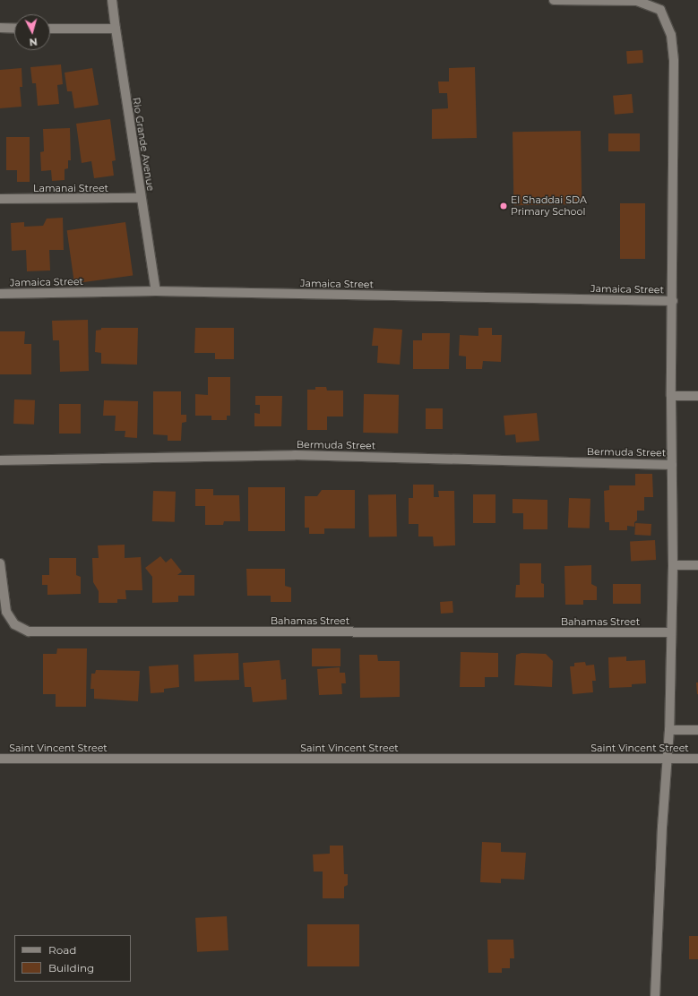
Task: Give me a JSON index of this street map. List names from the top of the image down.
{
  "streets": {
    "street": [
      "Rio Grande Avenue",
      "Lamanai Street",
      "Jamaica Street",
      "Bermuda Street",
      "Bahamas Street",
      "Saint Vincent Street"
    ]
  },
  "crossings": [
    ["Rio Grande Avenue", "Lamanai Street"],
    ["Rio Grande Avenue", "Jamaica Street"]
  ],
  "places": ["El Shaddai SDA Primary School"],
  "legend": ["Road", "Building"],
  "north": "bottom"
}
